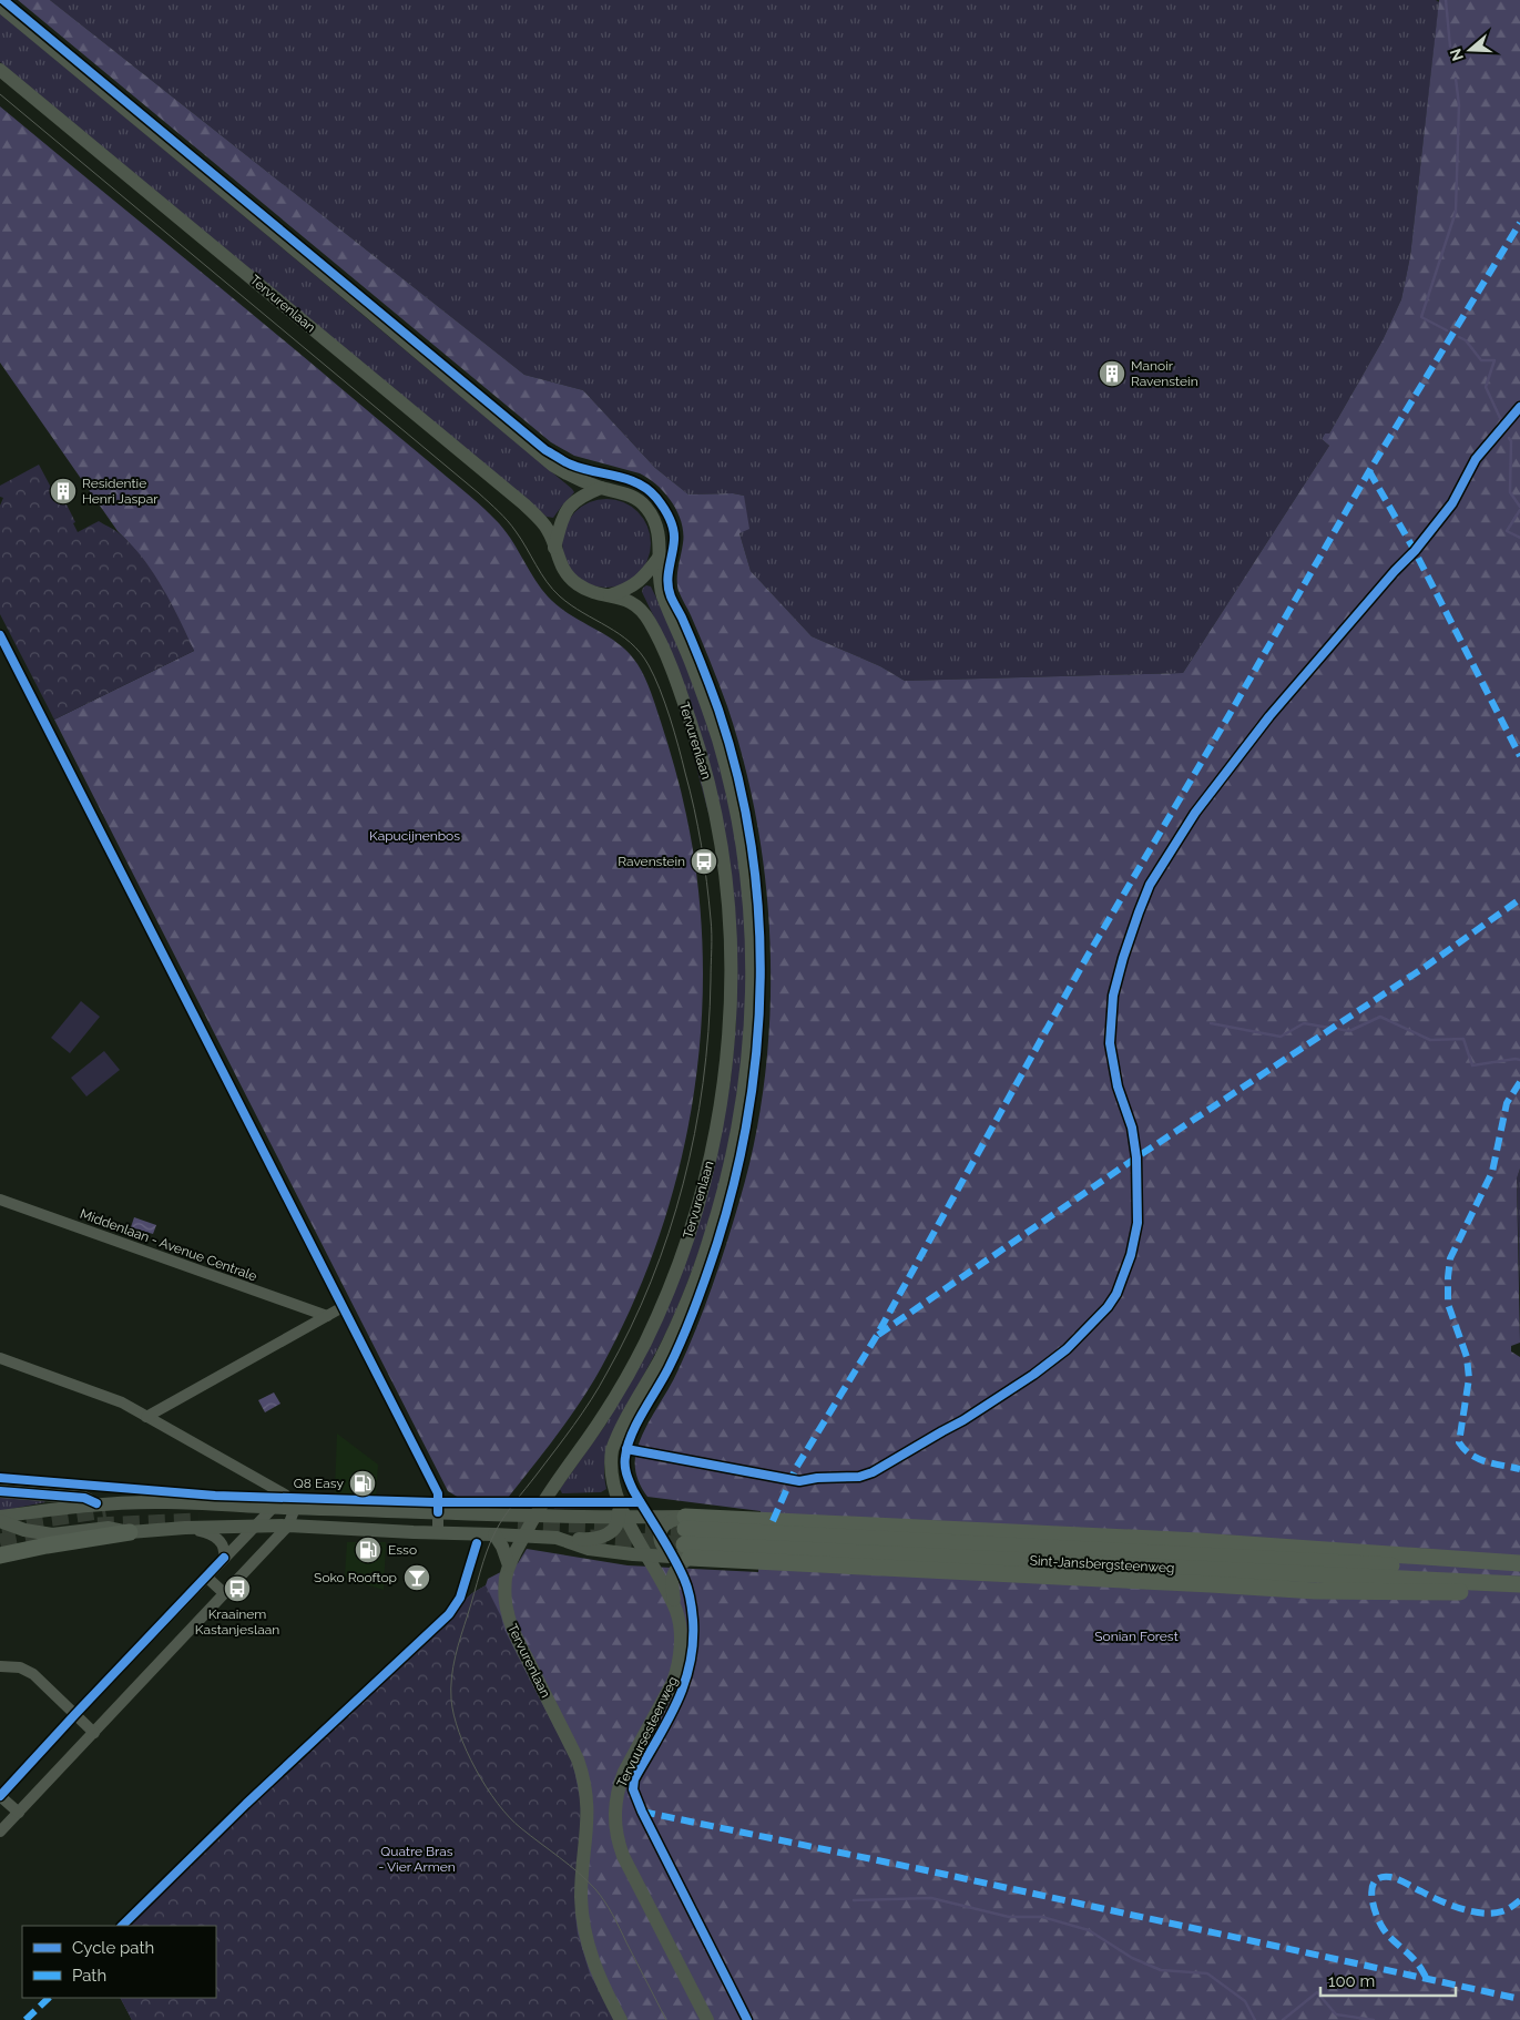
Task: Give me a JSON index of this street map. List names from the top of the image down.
{
  "streets": {
    "highway": ["Sint-Jansbergsteenweg"],
    "main road": ["Tervurenlaan", "Tervuursesteenweg"],
    "street": ["Middenlaan - Avenue Centrale"]
  },
  "crossings": [
    ["Tervurenlaan", "Tervuursesteenweg"]
  ],
  "parks": ["Kapucijnenbos", "Sonian Forest", "Quatre Bras - Vier Armen"],
  "places": {
    "building": ["Manoir Ravenstein", "Residentie Henri Jaspar"],
    "bus stop": ["Ravenstein", "Kraainem Kastanjeslaan"],
    "fuel station": ["Q8 Easy", "Esso"],
    "bar": ["Soko Rooftop"]
  },
  "legend": ["Cycle path", "Path"],
  "scale_bar": "100 m",
  "north": "left"
}
